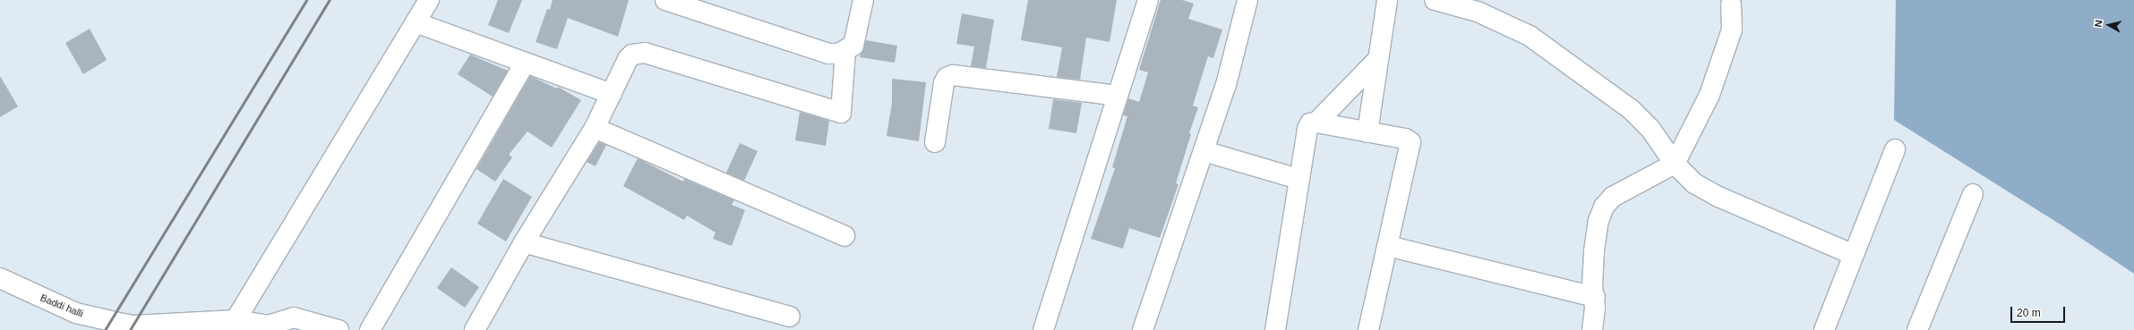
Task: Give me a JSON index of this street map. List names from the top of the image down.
{
  "streets": {
    "street": ["Baddi halli"]
  },
  "scale_bar": "20 m",
  "north": "left"
}
